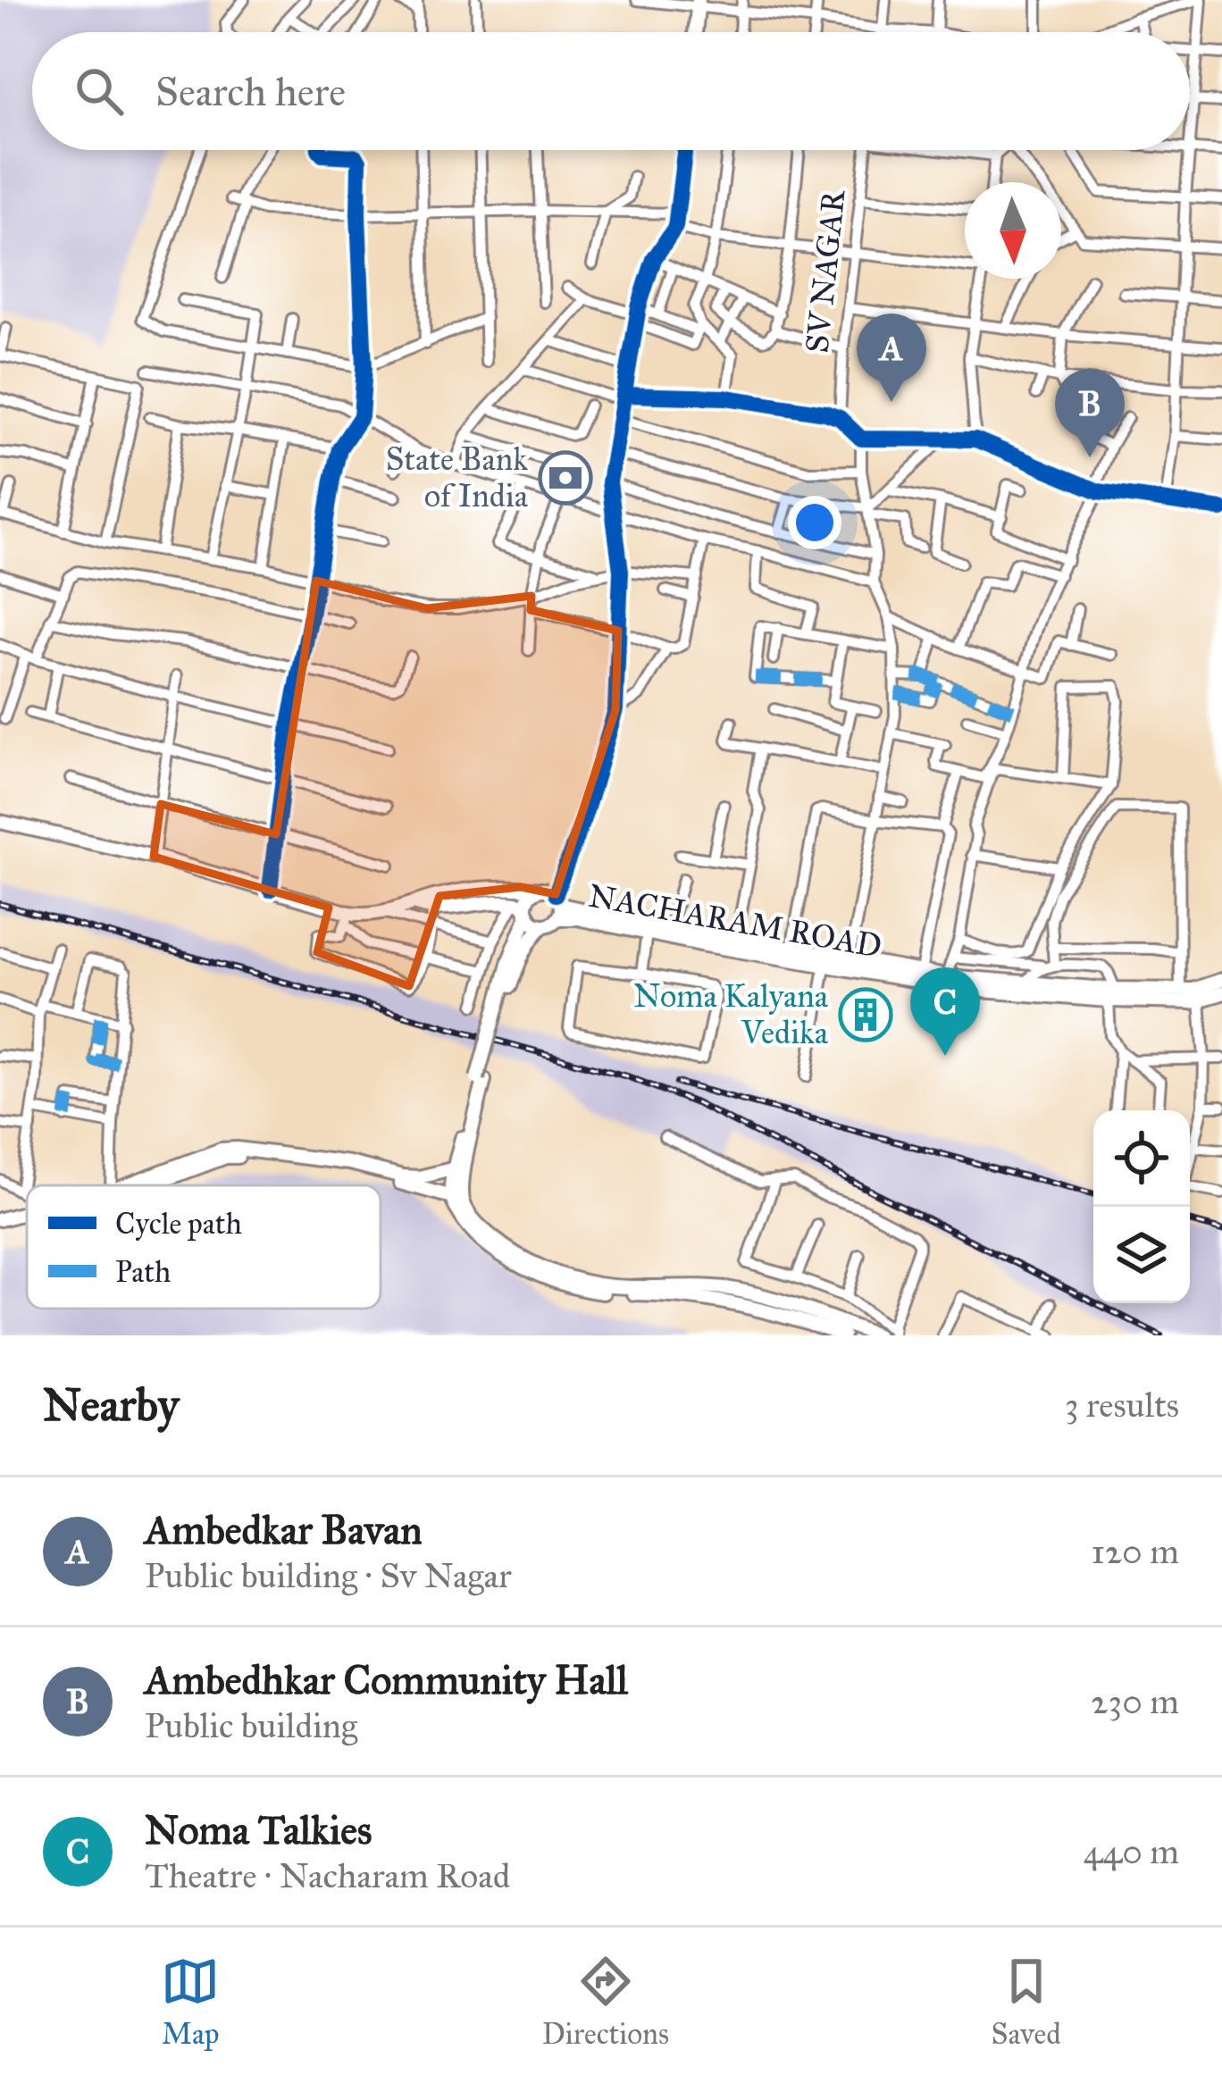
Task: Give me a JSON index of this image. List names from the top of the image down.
{
  "streets": {
    "main road": ["NACHARAM ROAD"],
    "street": ["SV NAGAR"]
  },
  "places": {
    "bank": ["State Bank of India"],
    "building": ["Noma Kalyana Vedika"]
  },
  "legend": ["Cycle path", "Path"],
  "north": "bottom",
  "page": {
    "search": "Search here",
    "pins": ["A", "B", "C"],
    "heading": ["Nearby", "3 results"],
    "list": [
      {
        "mark": "A",
        "name": "Ambedkar Bavan",
        "note": "Public building · Sv Nagar",
        "value": "120 m"
      },
      {
        "mark": "B",
        "name": "Ambedhkar Community Hall",
        "note": "Public building",
        "value": "230 m"
      },
      {
        "mark": "C",
        "name": "Noma Talkies",
        "note": "Theatre · Nacharam Road",
        "value": "440 m"
      }
    ],
    "nav": ["Map", "Directions", "Saved"]
  }
}
